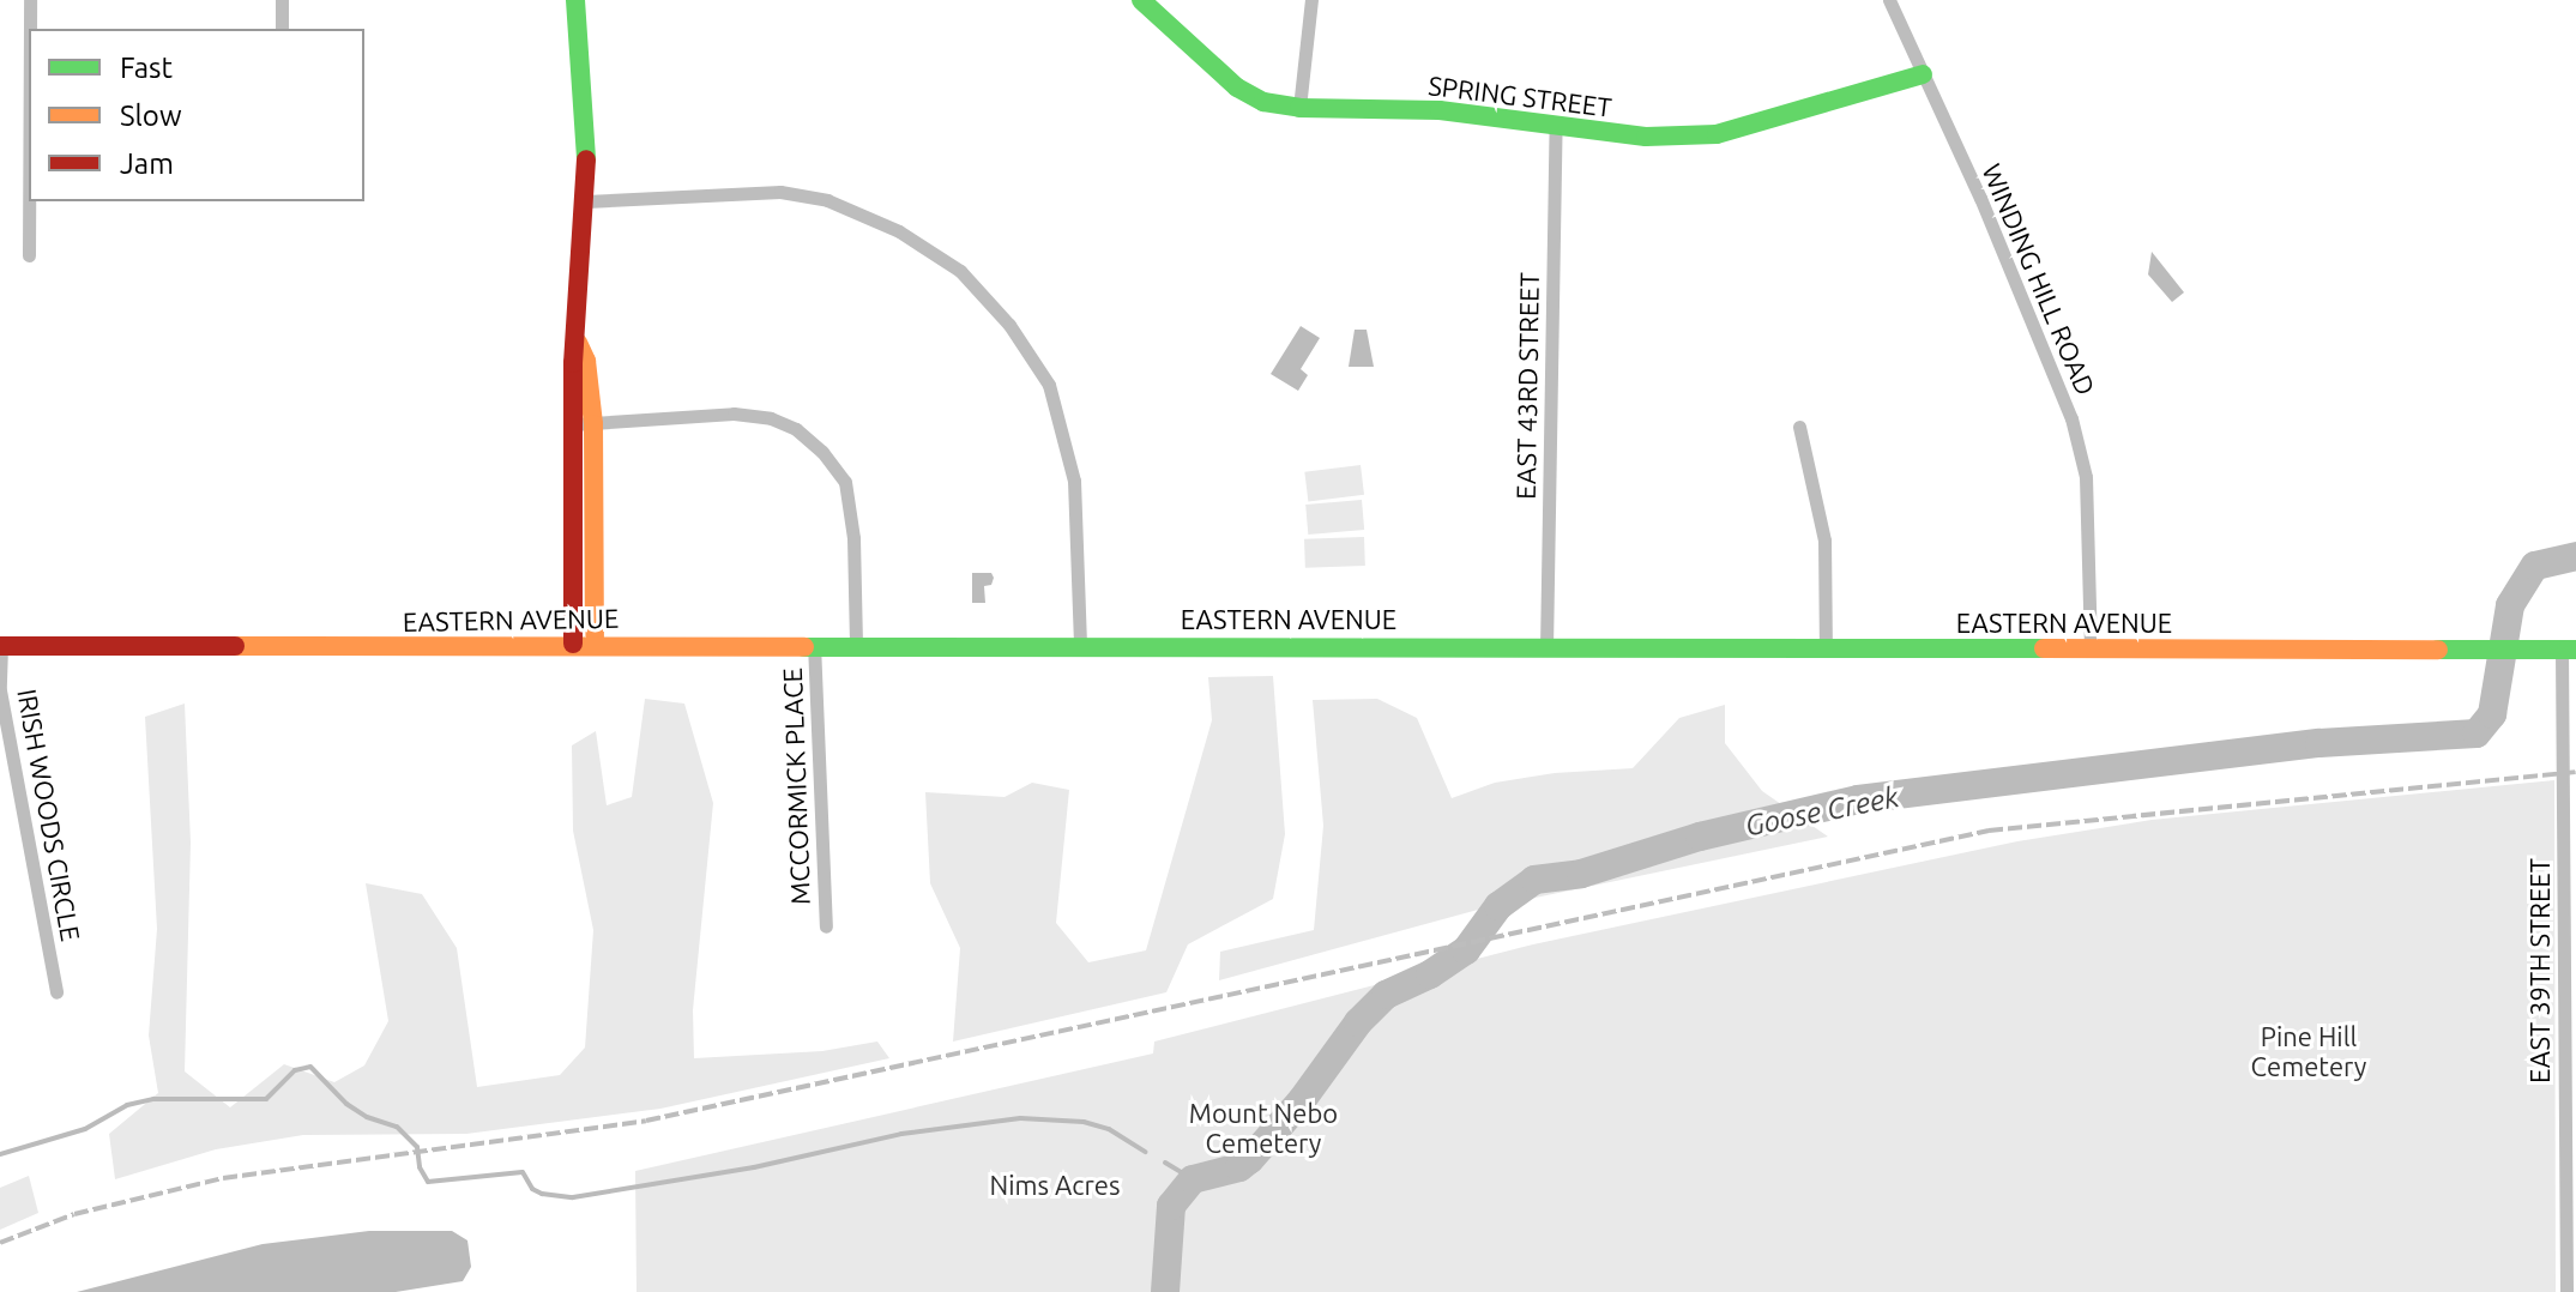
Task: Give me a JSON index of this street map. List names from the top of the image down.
{
  "streets": {
    "main road": ["SPRING STREET", "EASTERN AVENUE"],
    "street": [
      "WINDING HILL ROAD",
      "EAST 43RD STREET",
      "MCCORMICK PLACE",
      "IRISH WOODS CIRCLE",
      "EAST 39TH STREET"
    ]
  },
  "crossings": [
    ["SPRING STREET", "WINDING HILL ROAD"],
    ["SPRING STREET", "EAST 43RD STREET"],
    ["WINDING HILL ROAD", "EASTERN AVENUE"],
    ["EAST 43RD STREET", "EASTERN AVENUE"],
    ["EASTERN AVENUE", "MCCORMICK PLACE"],
    ["EASTERN AVENUE", "IRISH WOODS CIRCLE"],
    ["EASTERN AVENUE", "EAST 39TH STREET"]
  ],
  "water": ["Goose Creek"],
  "parks": ["Pine Hill Cemetery", "Mount Nebo Cemetery", "Nims Acres"],
  "legend": ["Fast", "Slow", "Jam"]
}
